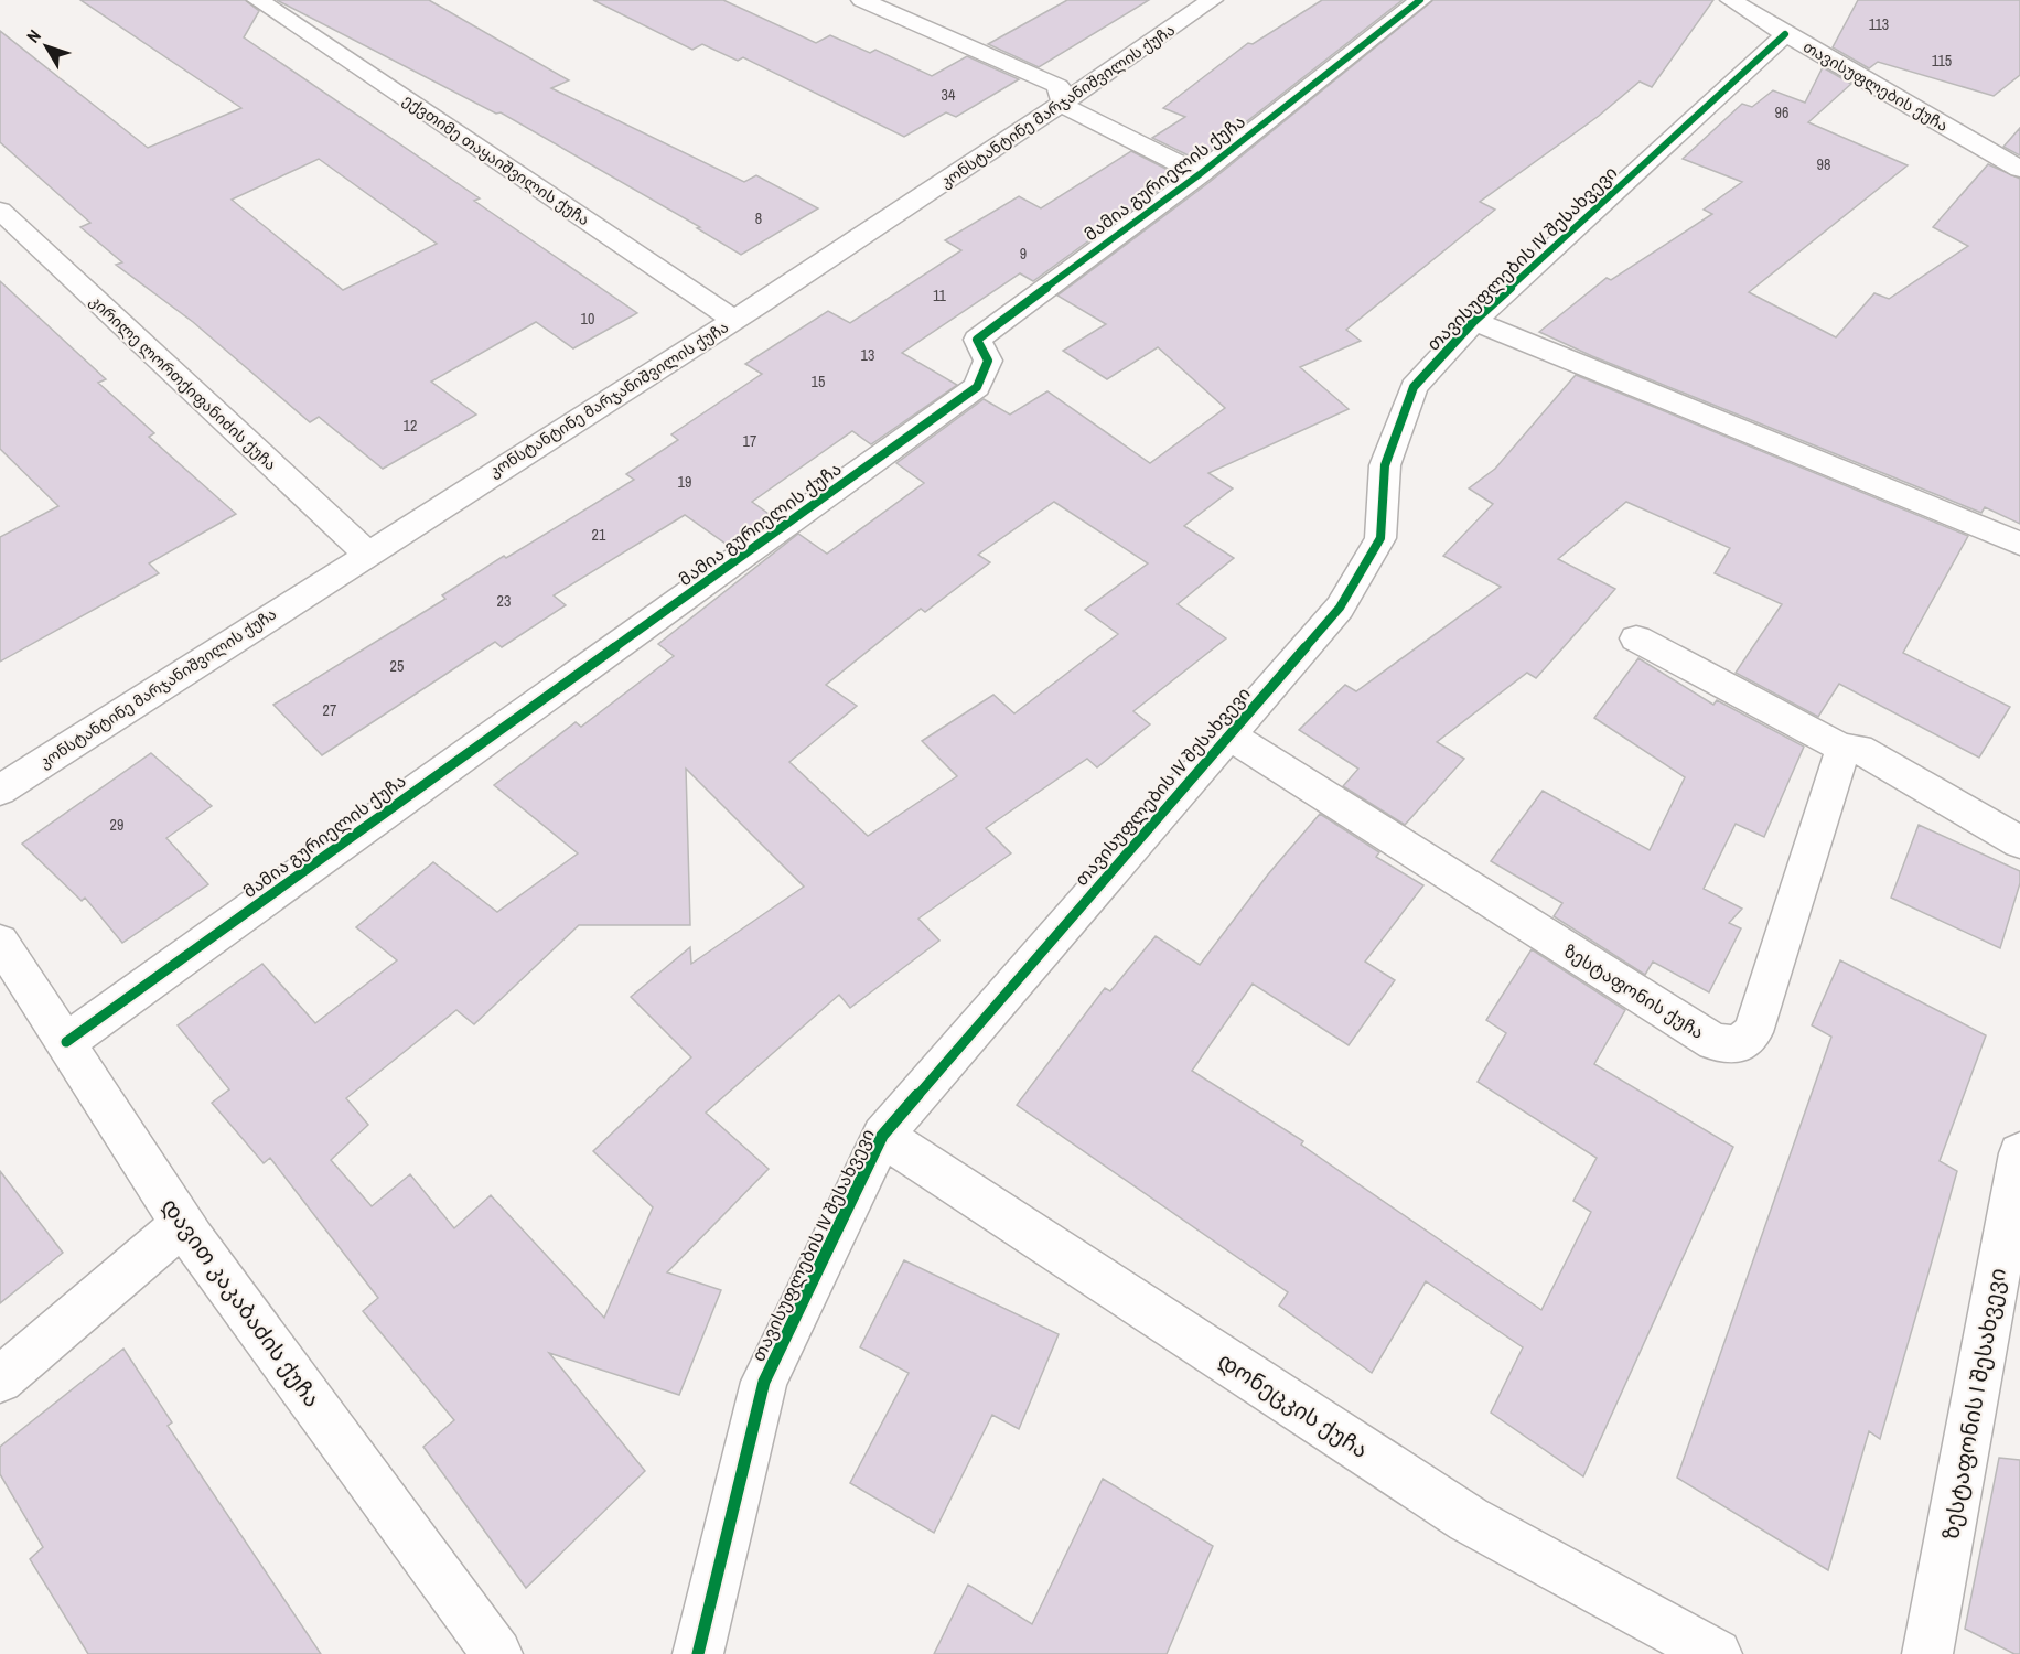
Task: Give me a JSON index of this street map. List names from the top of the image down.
{
  "streets": {
    "street": [
      "თავისუფლების ქუჩა",
      "კონსტანტინე მარჯანიშვილის ქუჩა",
      "ექვთიმე თაყაიშვილის ქუჩა",
      "მამია გურიელის ქუჩა",
      "თავისუფლების IV შესახვევი",
      "კირილე ლორთქიფანიძის ქუჩა",
      "ზესტაფონის ქუჩა",
      "დავით კაკაბაძის ქუჩა",
      "ზესტაფონის I შესახვევი",
      "დონეცკის ქუჩა"
    ]
  },
  "crossings": [
    ["თავისუფლების ქუჩა", "თავისუფლების IV შესახვევი"],
    ["კონსტანტინე მარჯანიშვილის ქუჩა", "ექვთიმე თაყაიშვილის ქუჩა"],
    ["კონსტანტინე მარჯანიშვილის ქუჩა", "კირილე ლორთქიფანიძის ქუჩა"],
    ["მამია გურიელის ქუჩა", "დავით კაკაბაძის ქუჩა"],
    ["თავისუფლების IV შესახვევი", "ზესტაფონის ქუჩა"],
    ["თავისუფლების IV შესახვევი", "დონეცკის ქუჩა"]
  ],
  "house_numbers": [
    "113",
    "115",
    "34",
    "96",
    "98",
    "8",
    "9",
    "11",
    "10",
    "13",
    "15",
    "12",
    "17",
    "19",
    "21",
    "23",
    "25",
    "27",
    "29"
  ],
  "north": "top left"
}
